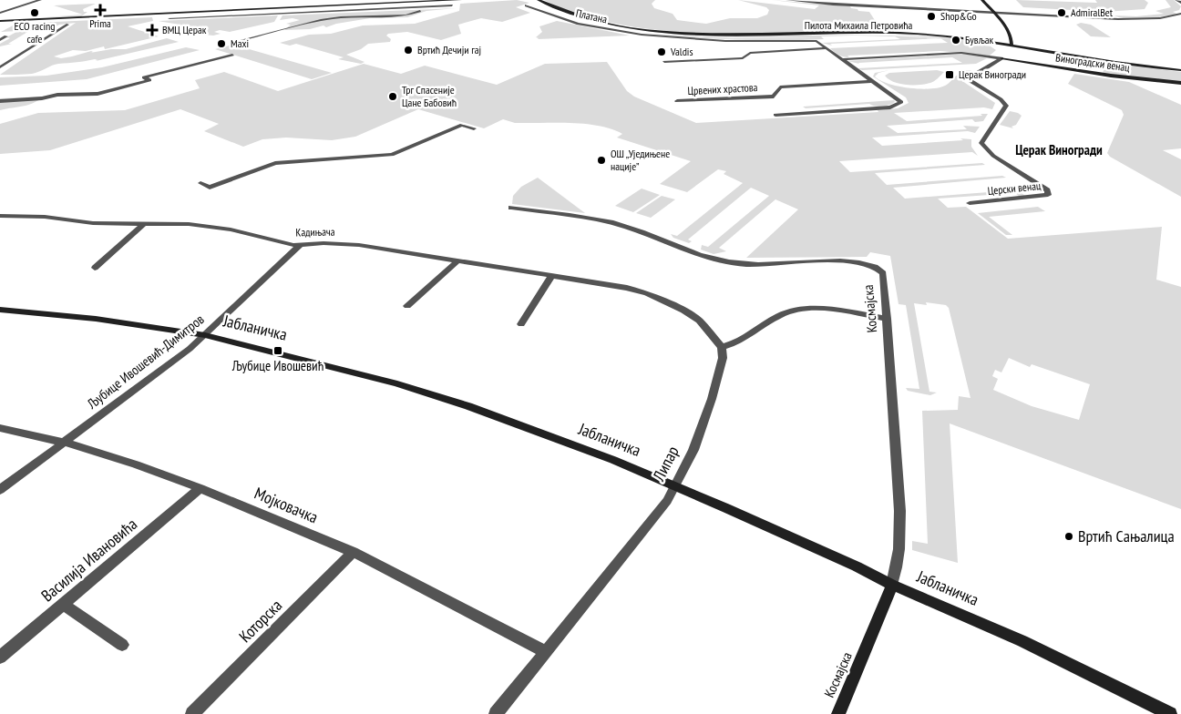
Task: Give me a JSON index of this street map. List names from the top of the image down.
{
  "streets": {
    "main road": [
      "Пилота Михаила Петровића",
      "Виноградски венац",
      "Церски венац",
      "Космајска",
      "Јабланичка"
    ],
    "street": [
      "Платана",
      "Црвених храстова",
      "Кадињача",
      "Љубице Ивошевић-Димитров",
      "Липар",
      "Мојковачка",
      "Василија Ивановића",
      "Которска"
    ]
  },
  "crossings": [
    ["Пилота Михаила Петровића", "Церски венац"],
    ["Виноградски венац", "Церски венац"],
    ["Кадињача", "Љубице Ивошевић-Димитров"],
    ["Кадињача", "Липар"],
    ["Космајска", "Јабланичка"],
    ["Јабланичка", "Љубице Ивошевић-Димитров"],
    ["Јабланичка", "Липар"],
    ["Љубице Ивошевић-Димитров", "Мојковачка"],
    ["Липар", "Мојковачка"],
    ["Мојковачка", "Василија Ивановића"],
    ["Мојковачка", "Которска"]
  ],
  "districts": ["Церак Виногради"],
  "places": {
    "health": ["Prima", "ВМЦ Церак"],
    "other": [
      "ECO racing cafe",
      "AdmiralBet",
      "Shop&Go",
      "Бувљак",
      "Maxi",
      "Вртић Дечији гај",
      "Valdis",
      "Трг Спасеније Цане Бабовић",
      "ОШ „Уједињене нације”",
      "Вртић Сањалица"
    ],
    "transit": ["Церак Виногради", "Љубице Ивошевић"]
  }
}
